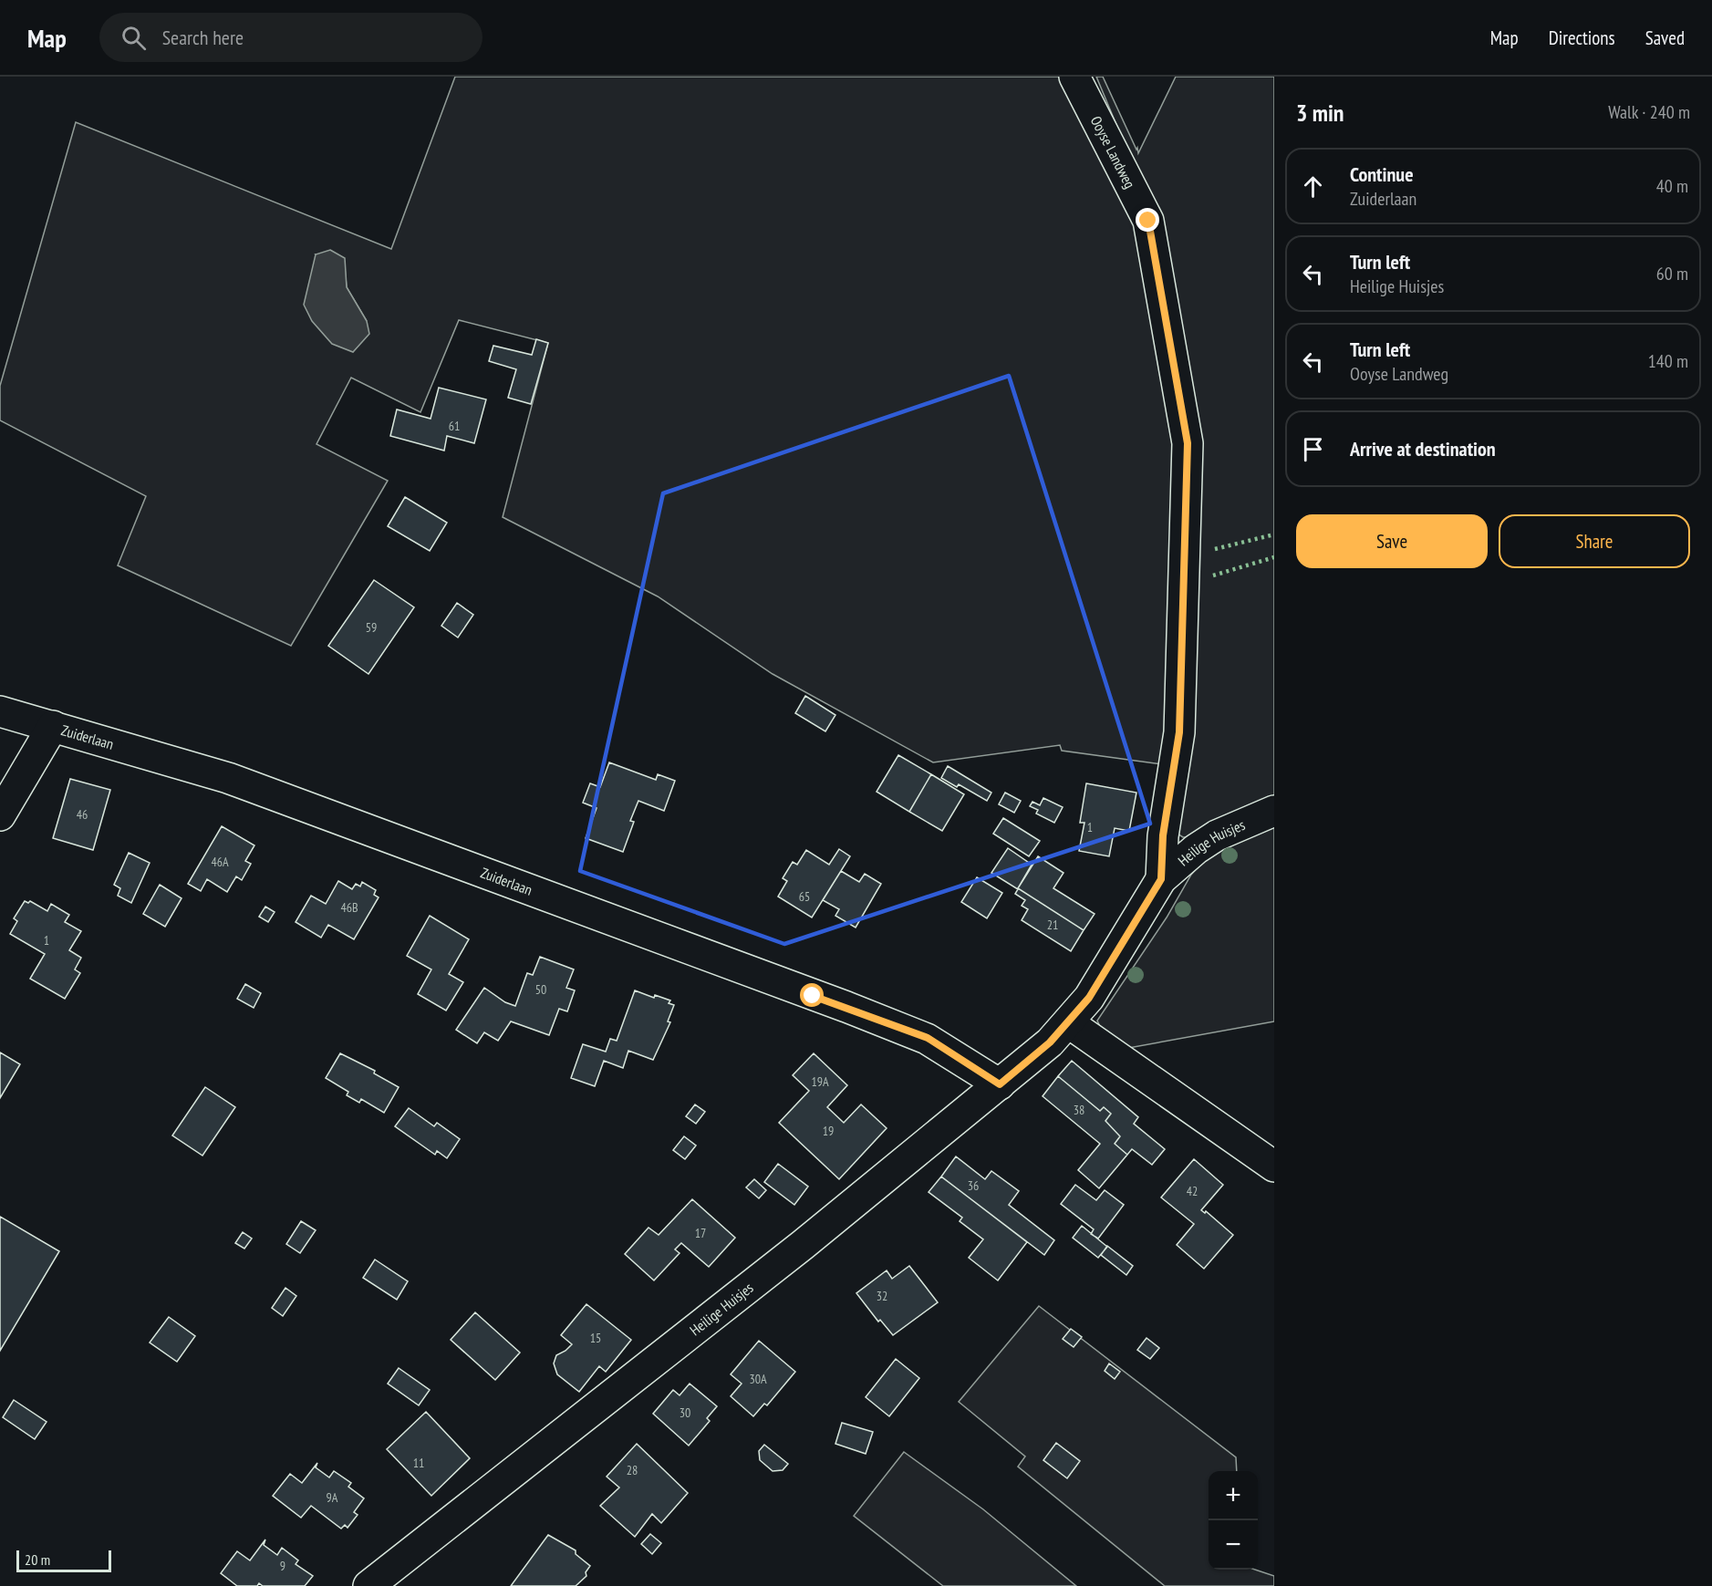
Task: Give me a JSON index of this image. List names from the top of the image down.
{
  "streets": {
    "street": ["Ooyse Landweg", "Zuiderlaan", "Heilige Huisjes"]
  },
  "crossings": [
    ["Ooyse Landweg", "Heilige Huisjes"],
    ["Zuiderlaan", "Heilige Huisjes"]
  ],
  "house_numbers": [
    "61",
    "59",
    "46",
    "1",
    "46A",
    "65",
    "46B",
    "21",
    "1",
    "50",
    "19A",
    "38",
    "19",
    "36",
    "42",
    "17",
    "32",
    "15",
    "30A",
    "30",
    "11",
    "28",
    "9A",
    "9"
  ],
  "scale_bar": "20 m",
  "page": {
    "header": "Map",
    "search": "Search here",
    "nav": ["Map", "Directions", "Saved"],
    "heading": ["3 min", "Walk · 240 m"],
    "list": [
      ["Continue", "Zuiderlaan", "40 m"],
      ["Turn left", "Heilige Huisjes", "60 m"],
      ["Turn left", "Ooyse Landweg", "140 m"],
      "Arrive at destination"
    ],
    "buttons": ["Save", "Share"],
    "map_buttons": ["+", "−"],
    "scale": "20 m"
  }
}
